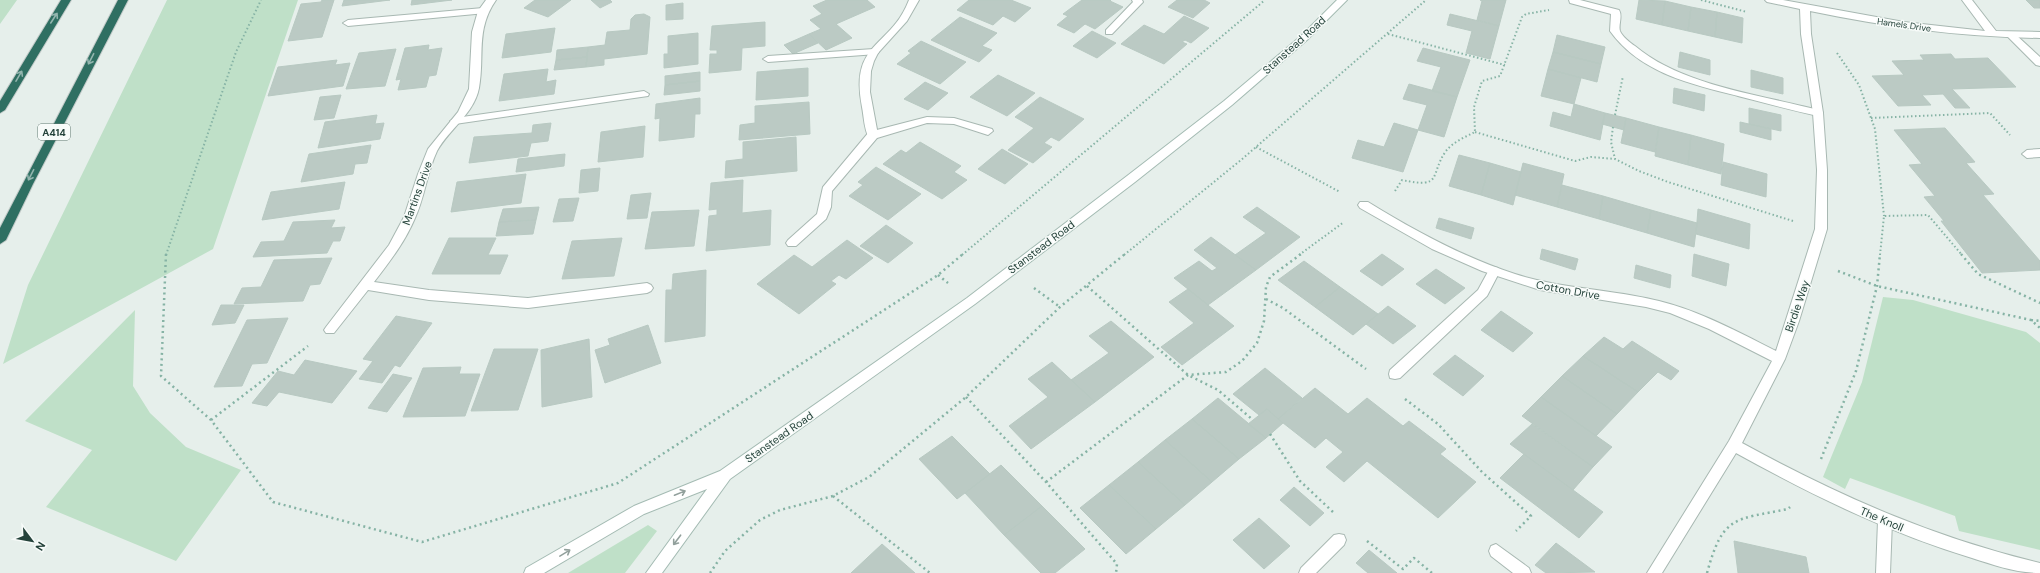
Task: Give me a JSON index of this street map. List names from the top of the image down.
{
  "streets": {
    "highway": ["A414"],
    "street": [
      "Hamels Drive",
      "Stanstead Road",
      "Martins Drive",
      "Cotton Drive",
      "Birdie Way",
      "The Knoll"
    ]
  },
  "crossings": [
    ["Hamels Drive", "Birdie Way"],
    ["Cotton Drive", "Birdie Way"],
    ["Birdie Way", "The Knoll"]
  ],
  "north": "bottom right"
}
